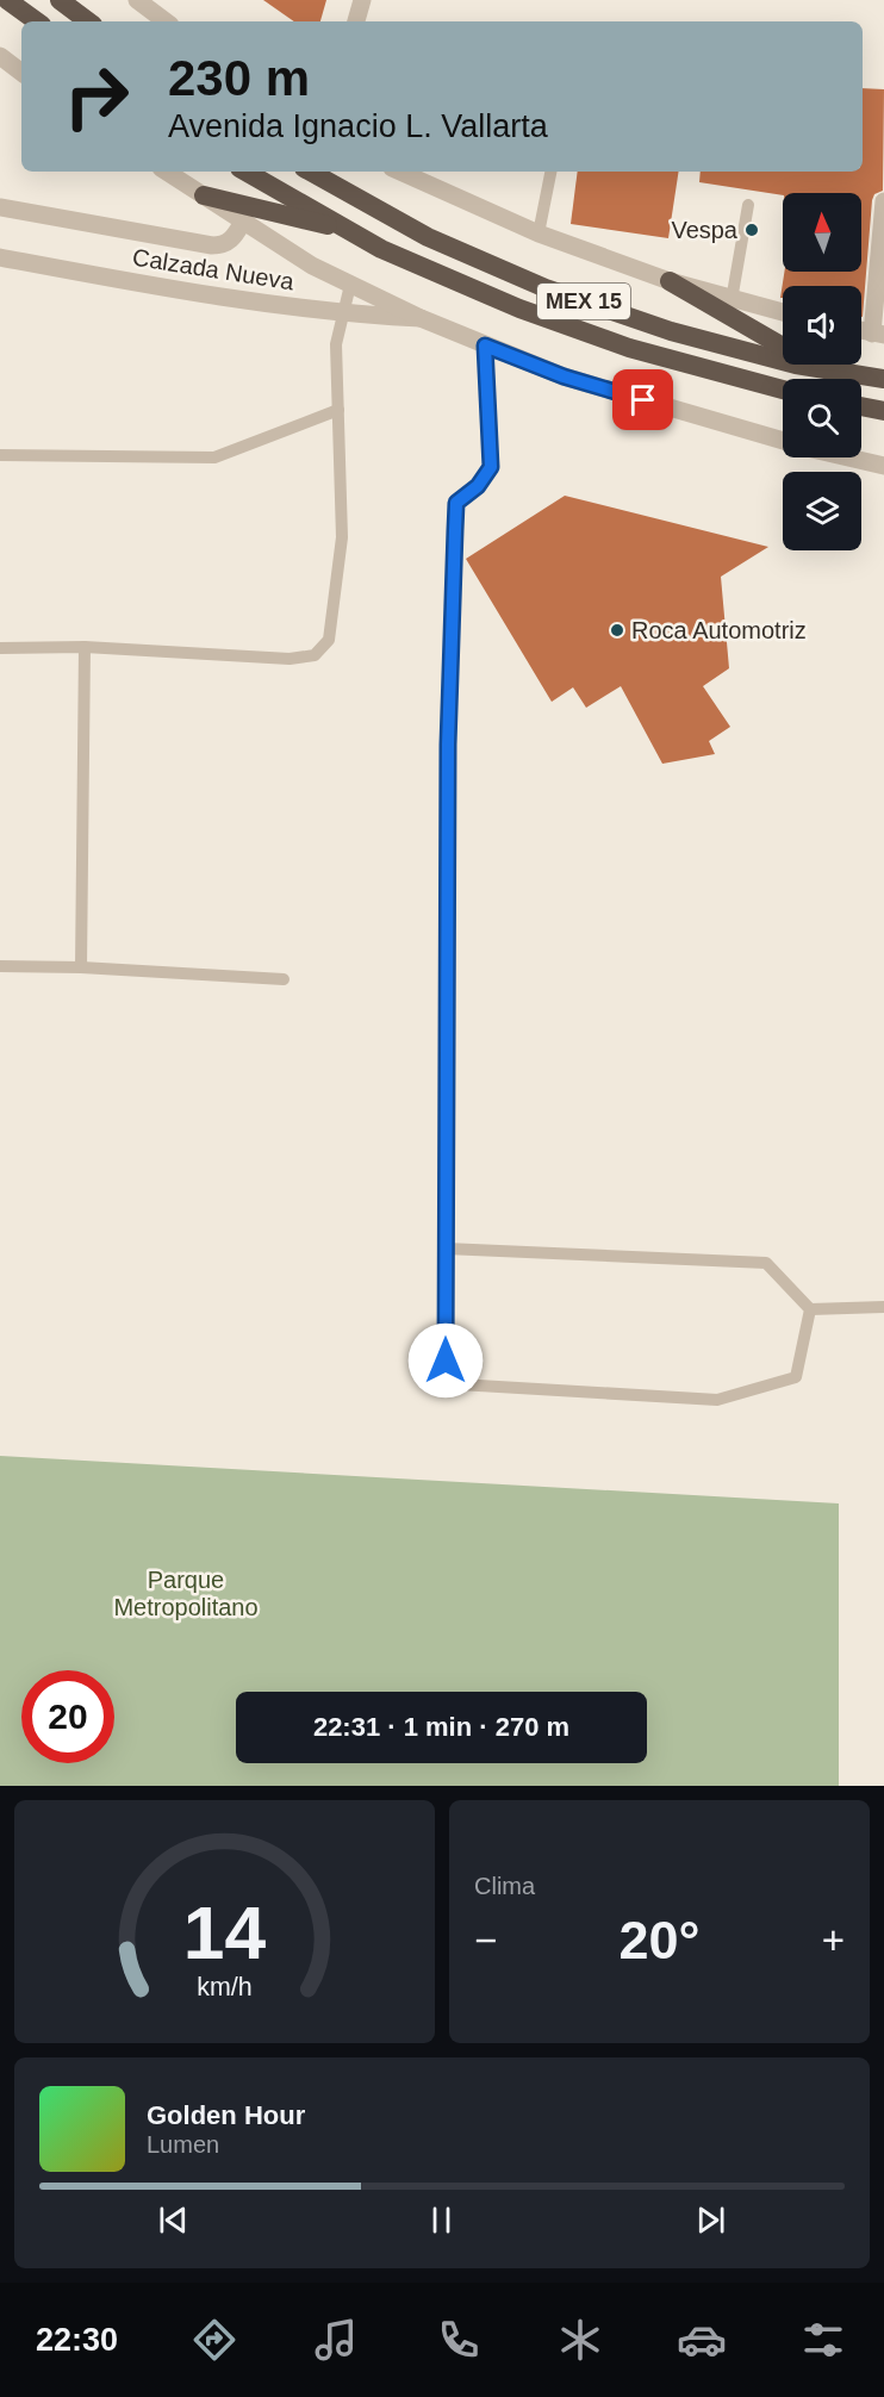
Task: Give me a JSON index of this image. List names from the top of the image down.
{
  "streets": {
    "highway": ["MEX 15"],
    "street": ["Calzada Nueva"]
  },
  "parks": ["Parque Metropolitano"],
  "places": ["Vespa", "Roca Automotriz"],
  "north": "top",
  "page": {
    "turn": ["230 m", "Avenida Ignacio L. Vallarta"],
    "limit": "20",
    "trip": "22:31 · 1 min · 270 m",
    "tile": "Clima",
    "heat": ["−", "20°", "+"],
    "song": ["Golden Hour", "Lumen"],
    "tabs": "22:30",
    "gauge": ["14", "km/h"]
  }
}
